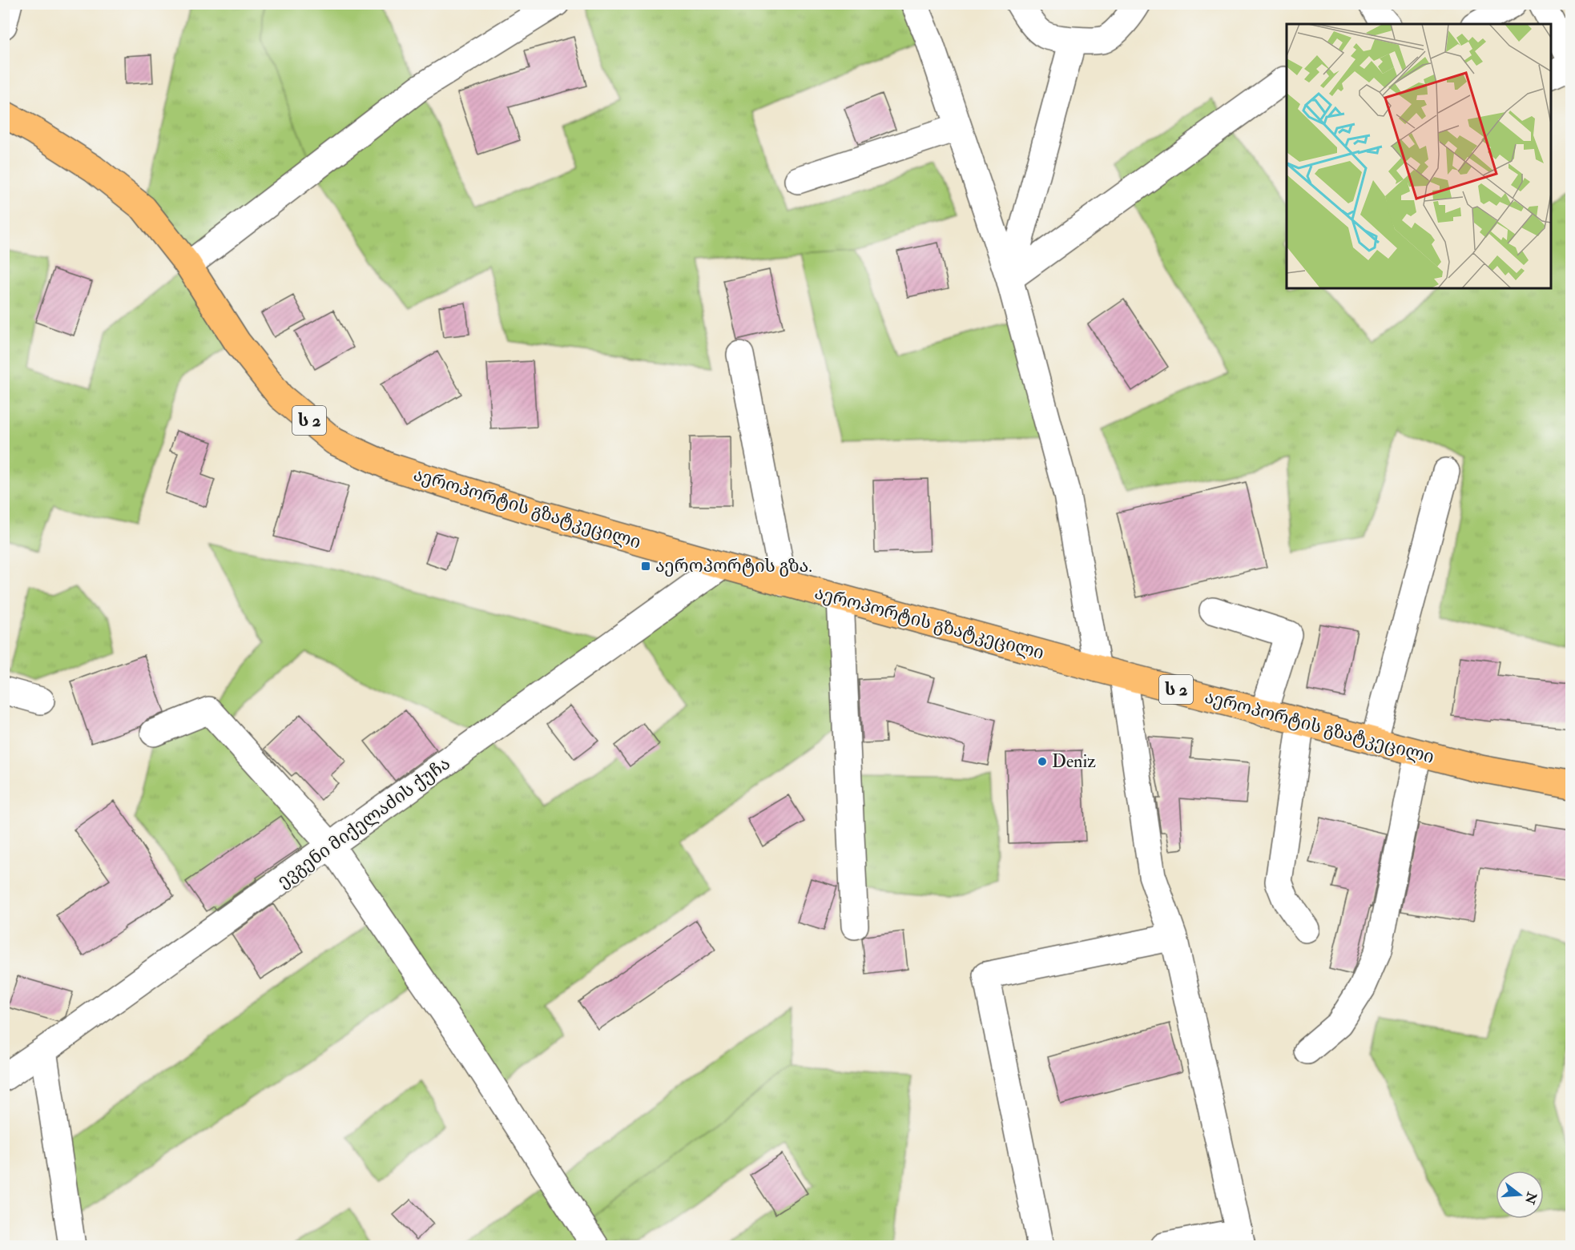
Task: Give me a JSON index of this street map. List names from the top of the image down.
{
  "streets": {
    "highway": ["ს 2", "აეროპორტის გზატკეცილი"],
    "street": ["ევგენი მიქელაძის ქუჩა"]
  },
  "crossings": [
    ["აეროპორტის გზატკეცილი", "ევგენი მიქელაძის ქუჩა"]
  ],
  "places": {
    "transit": ["აეროპორტის გზა."],
    "other": ["Deniz"]
  },
  "north": "right"
}
